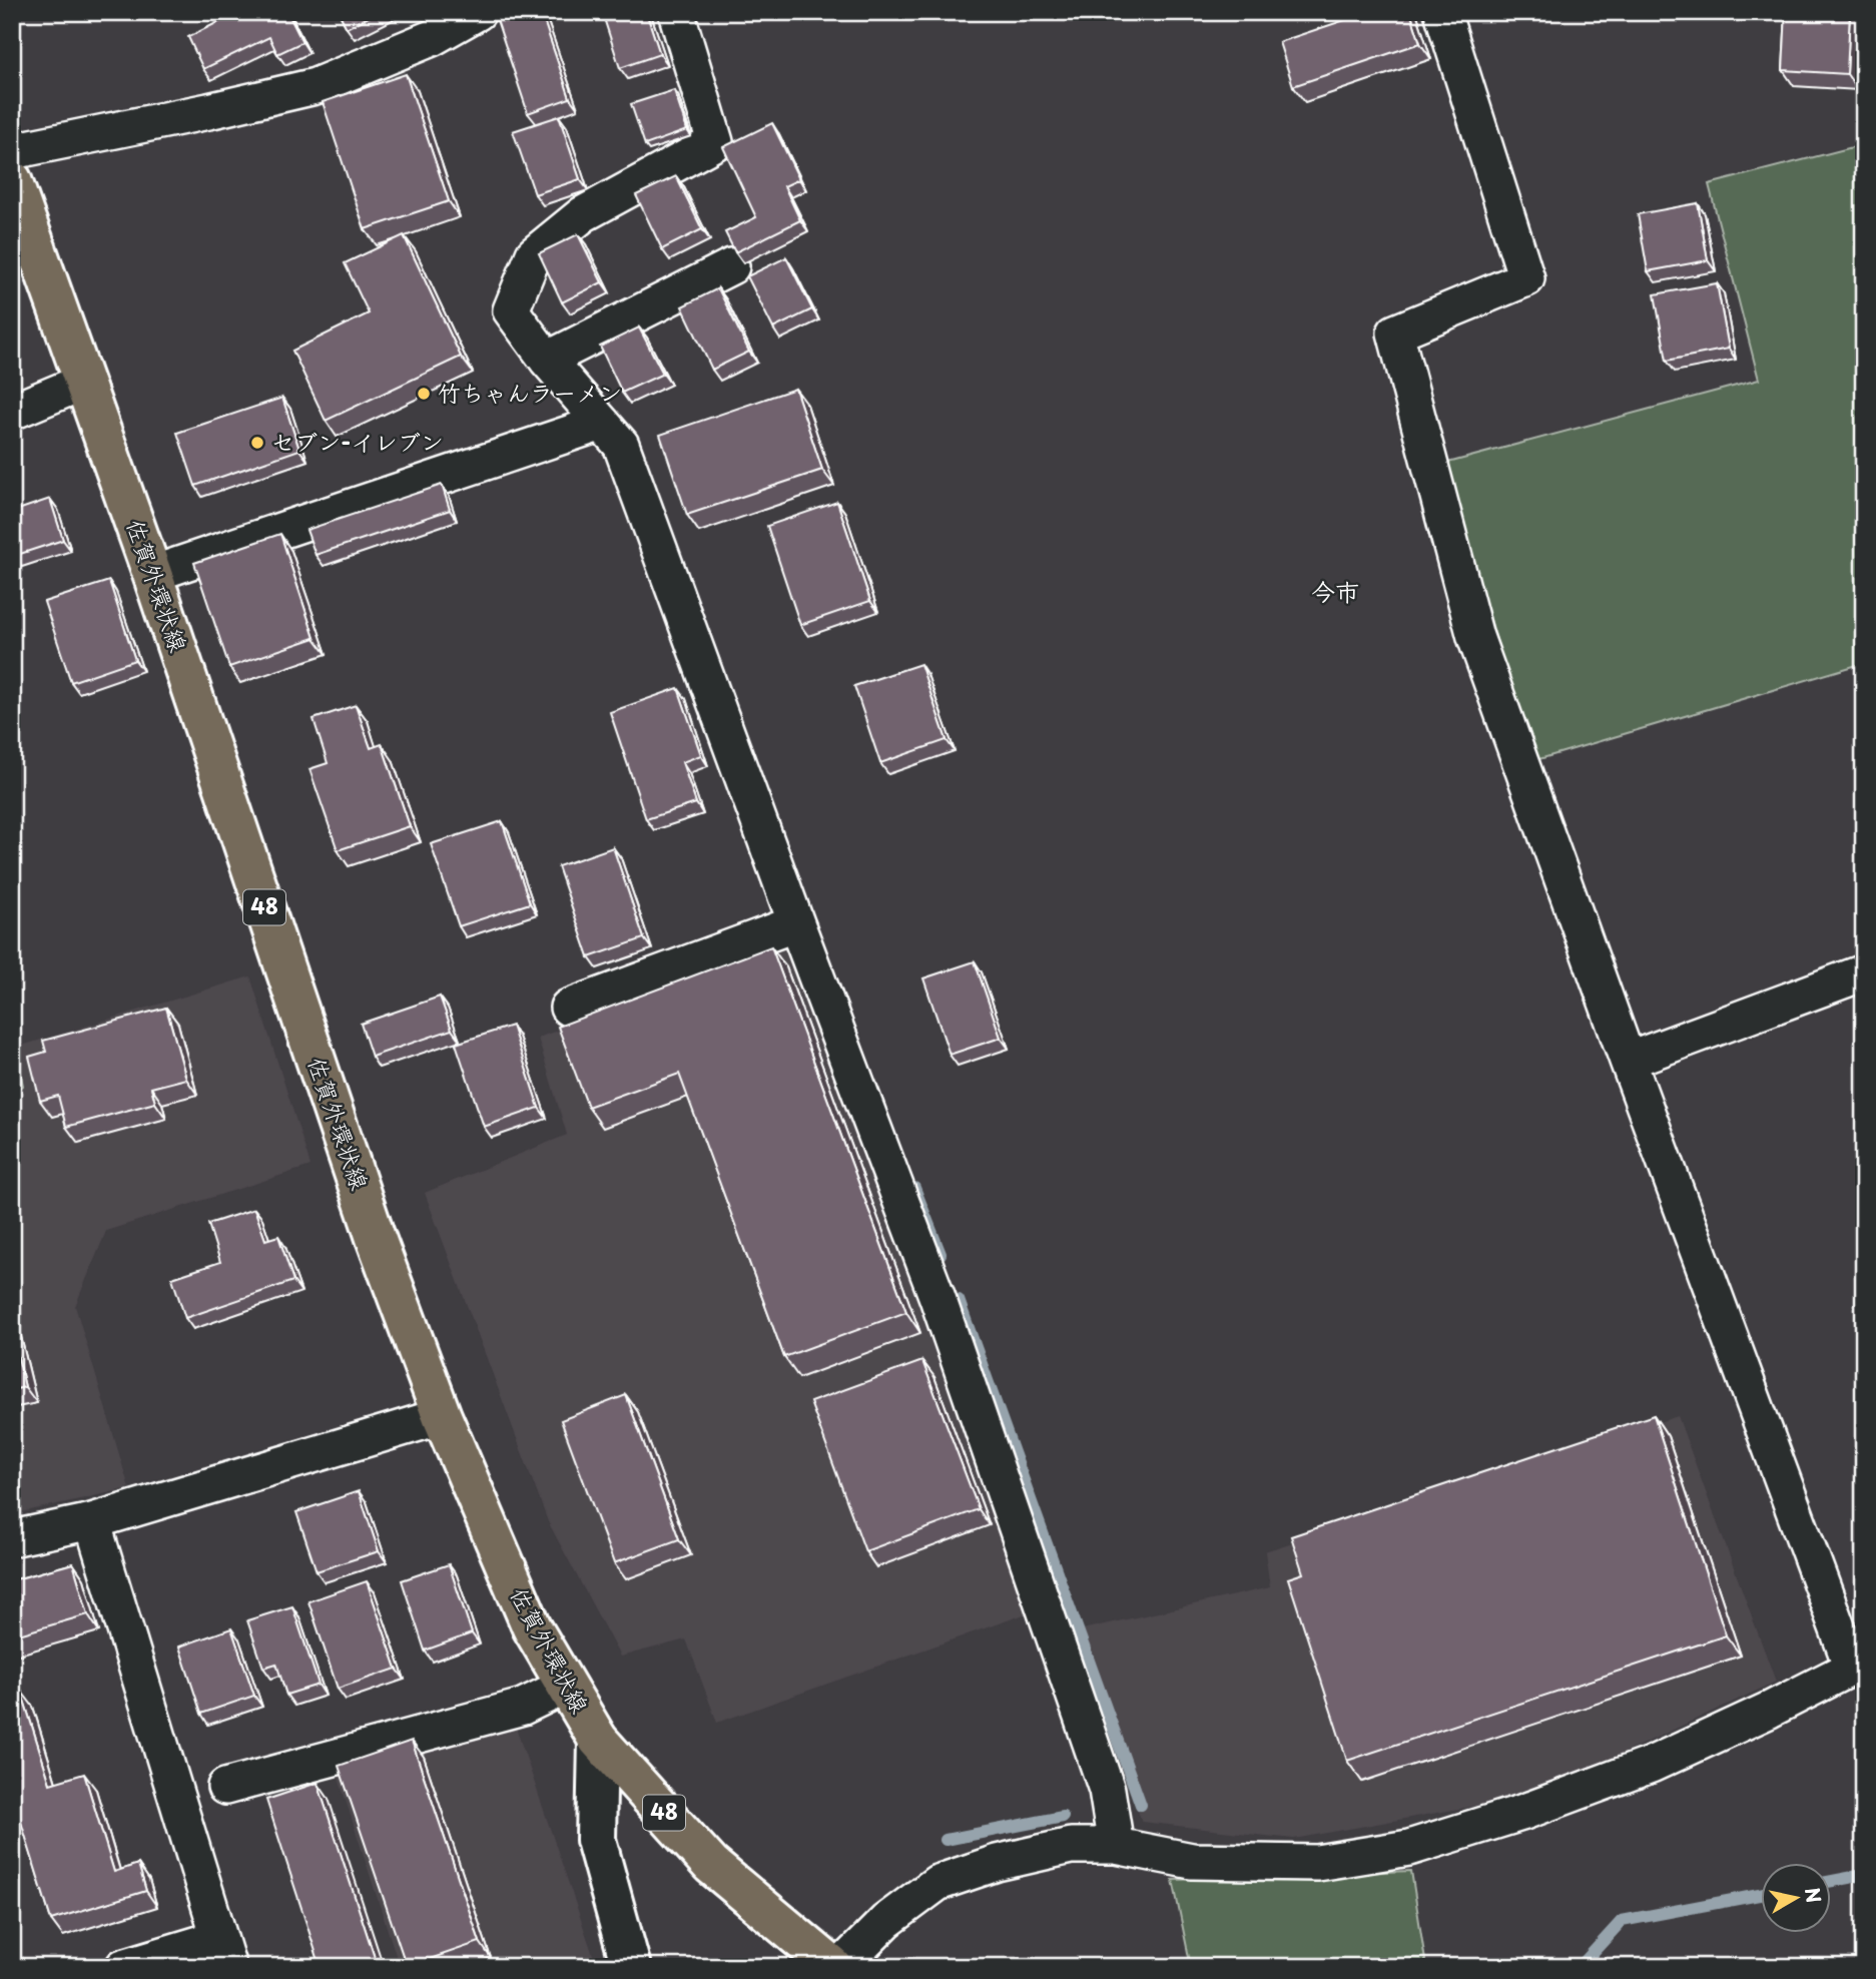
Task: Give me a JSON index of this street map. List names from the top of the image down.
{
  "streets": {
    "main road": ["佐賀外環状線", "48"]
  },
  "districts": ["今市"],
  "places": ["竹ちゃんラーメン", "セブン-イレブン"],
  "north": "right"
}
